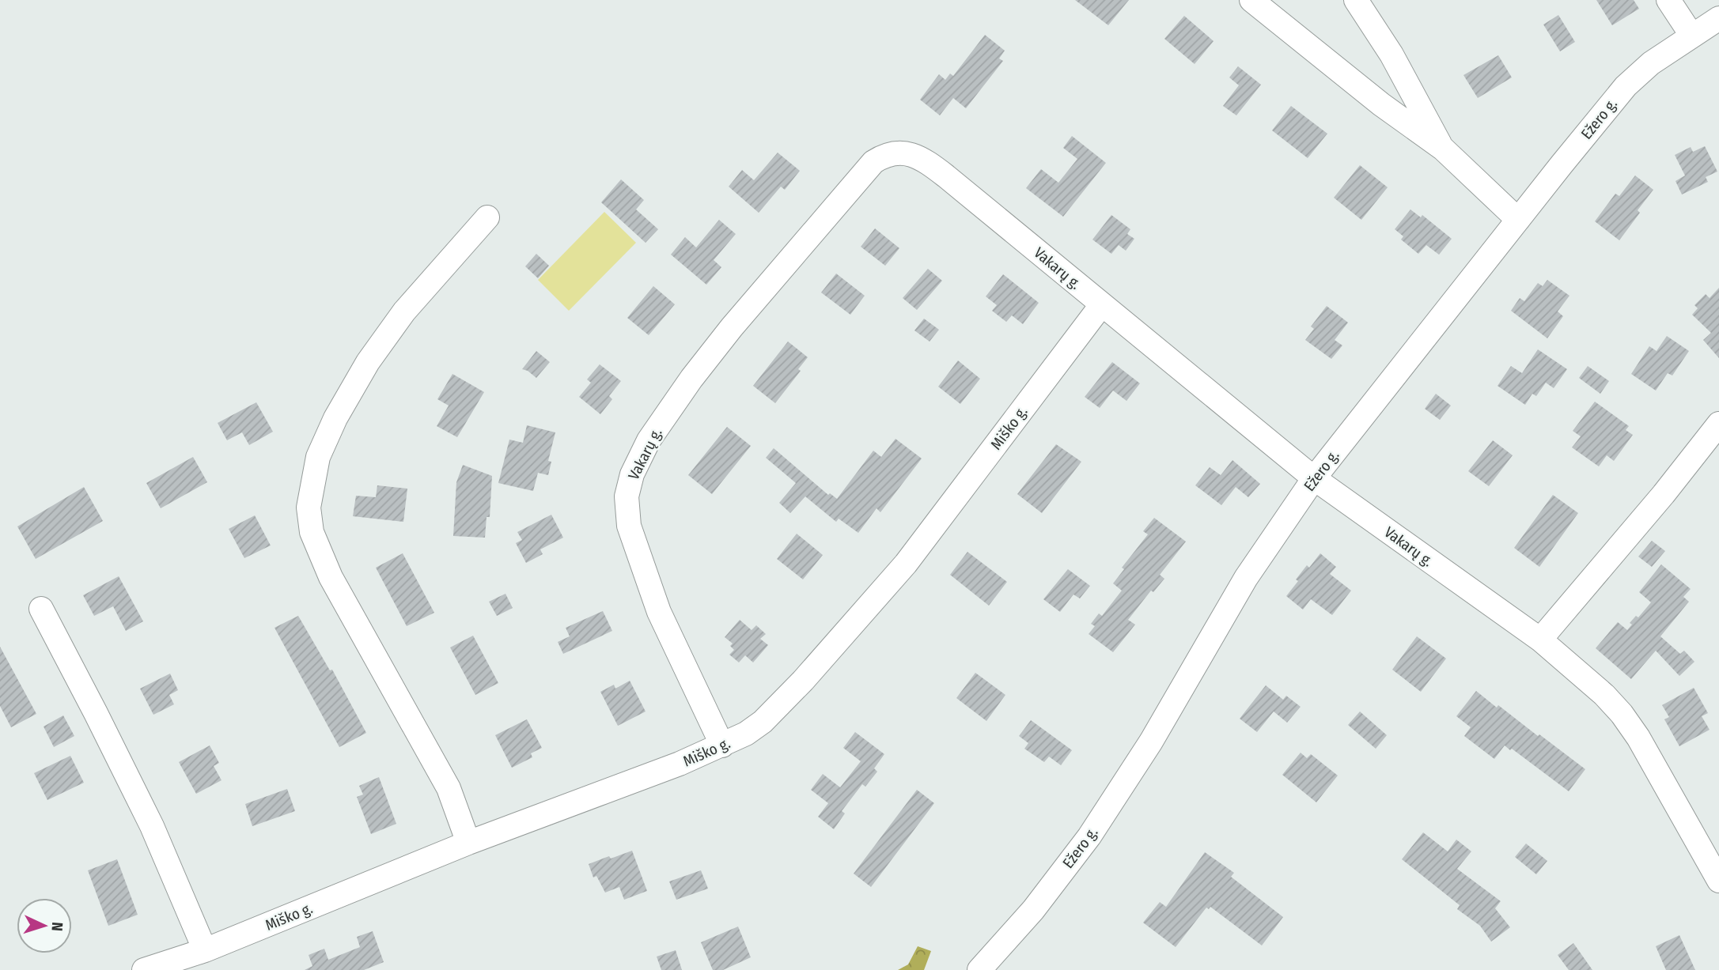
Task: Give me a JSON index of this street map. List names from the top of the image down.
{
  "streets": {
    "street": ["Ežero g.", "Vakarų g.", "Miško g."]
  },
  "crossings": [
    ["Ežero g.", "Vakarų g."],
    ["Vakarų g.", "Miško g."]
  ],
  "north": "right"
}
